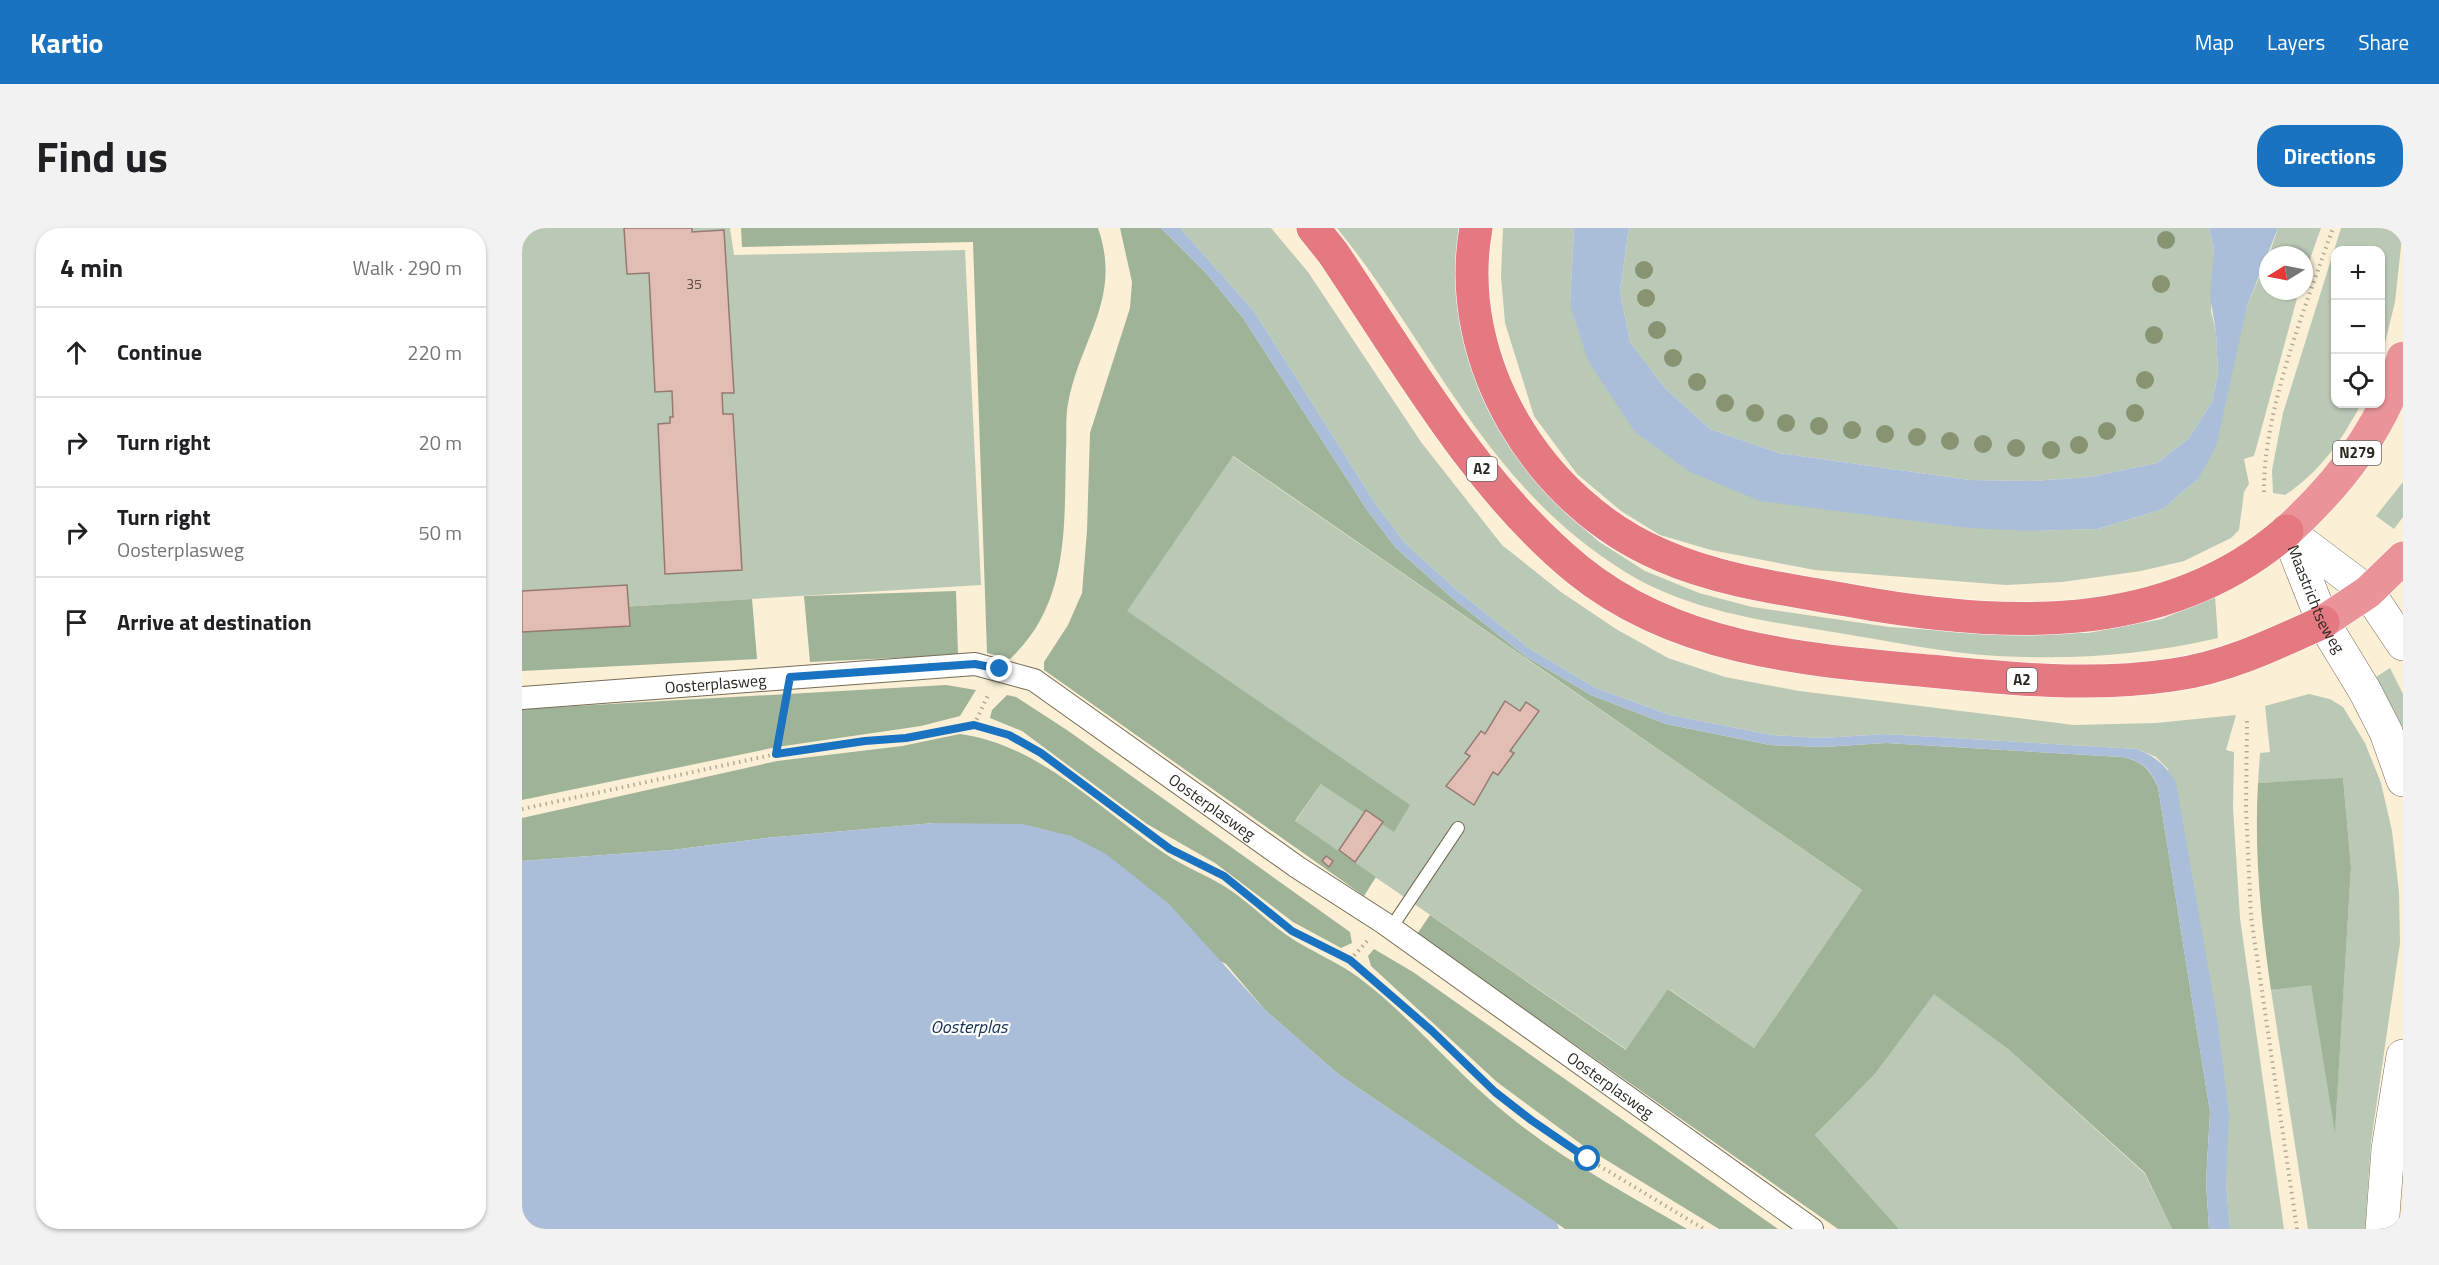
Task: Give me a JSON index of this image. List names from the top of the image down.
{
  "streets": {
    "highway": ["N279", "A2"],
    "main road": ["Maastrichtseweg"],
    "street": ["Oosterplasweg"]
  },
  "crossings": [
    ["N279", "Maastrichtseweg"],
    ["A2", "Maastrichtseweg"]
  ],
  "water": ["Oosterplas"],
  "house_numbers": ["35"],
  "north": "left",
  "page": {
    "header": "Kartio",
    "nav": ["Map", "Layers", "Share"],
    "title": "Find us",
    "buttons": "Directions",
    "heading": ["4 min", "Walk · 290 m"],
    "map_buttons": ["+", "−"],
    "list": [
      ["Continue", "220 m"],
      ["Turn right", "20 m"],
      ["Turn right", "Oosterplasweg", "50 m"],
      "Arrive at destination"
    ]
  }
}
